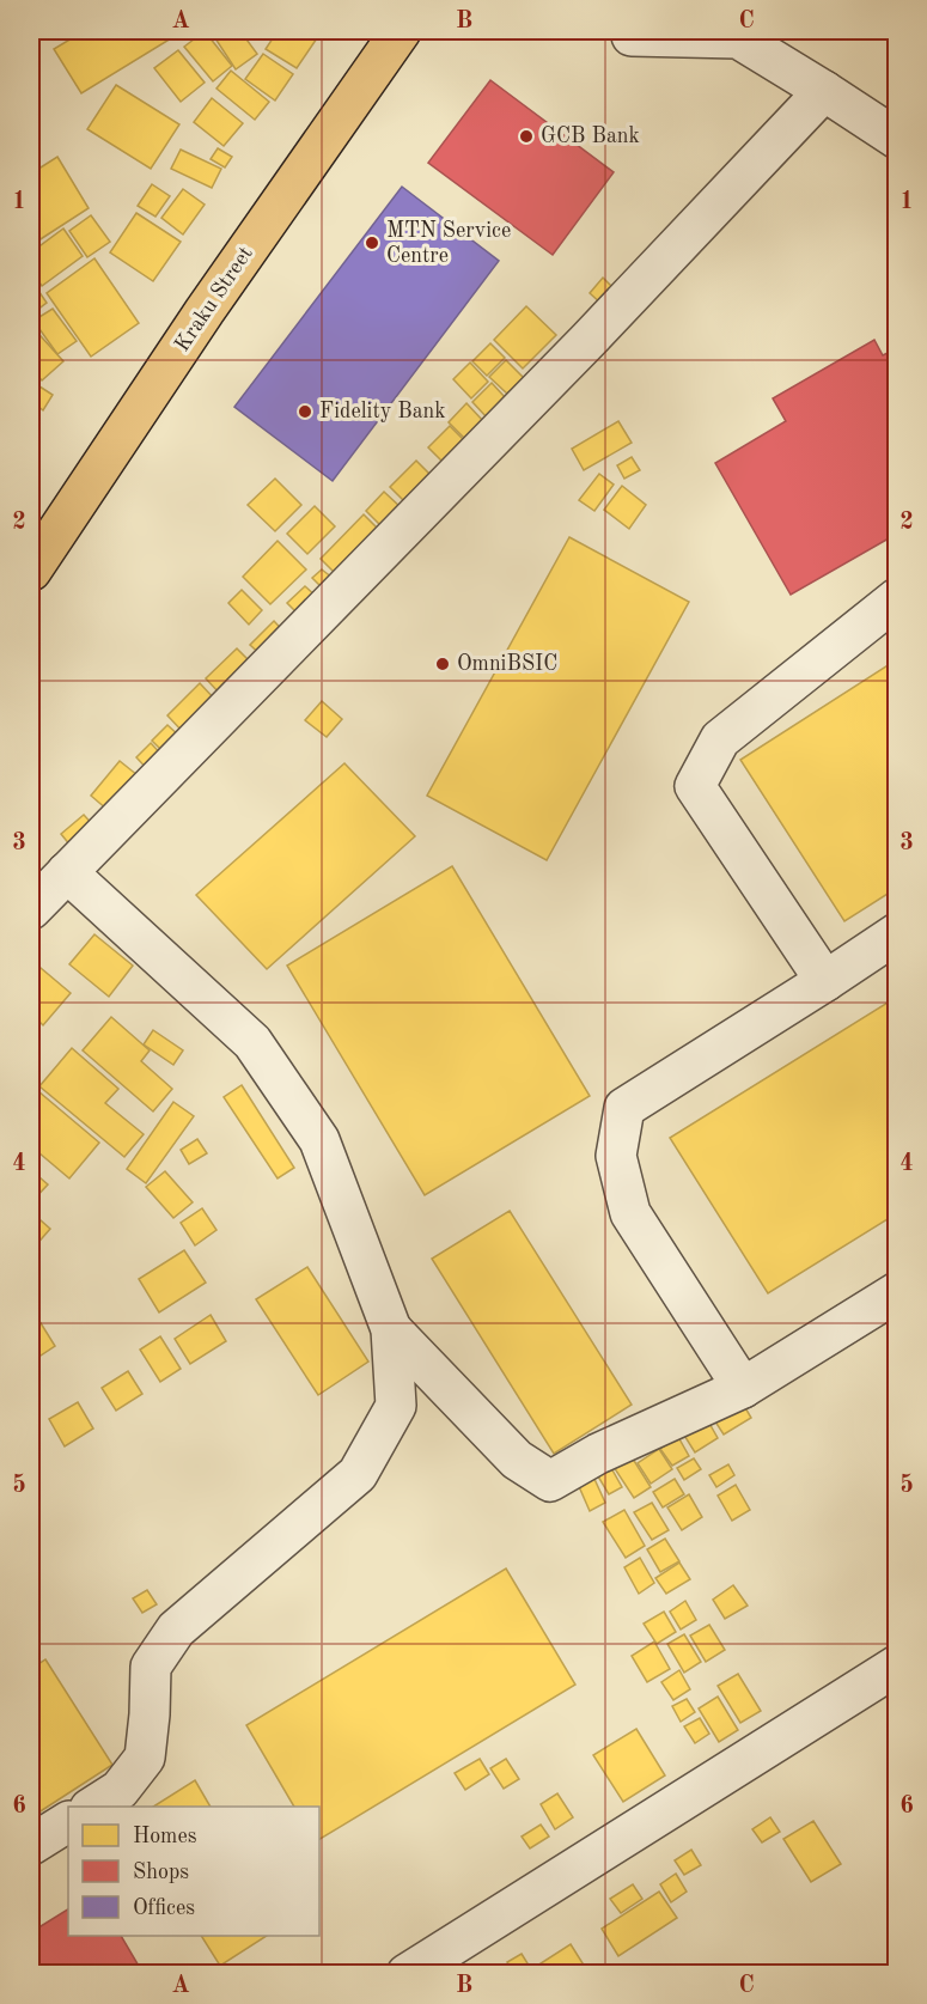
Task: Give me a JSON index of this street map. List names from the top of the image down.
{
  "streets": {
    "main road": ["Kraku Street"]
  },
  "places": [
    "GCB Bank",
    "MTN Service Centre",
    "Fidelity Bank",
    "OmniBSIC"
  ],
  "legend": ["Homes", "Shops", "Offices"],
  "grid": {
    "columns": ["A", "B", "C"],
    "rows": [
      "1",
      "2",
      "3",
      "4",
      "5",
      "6"
    ]
  }
}
